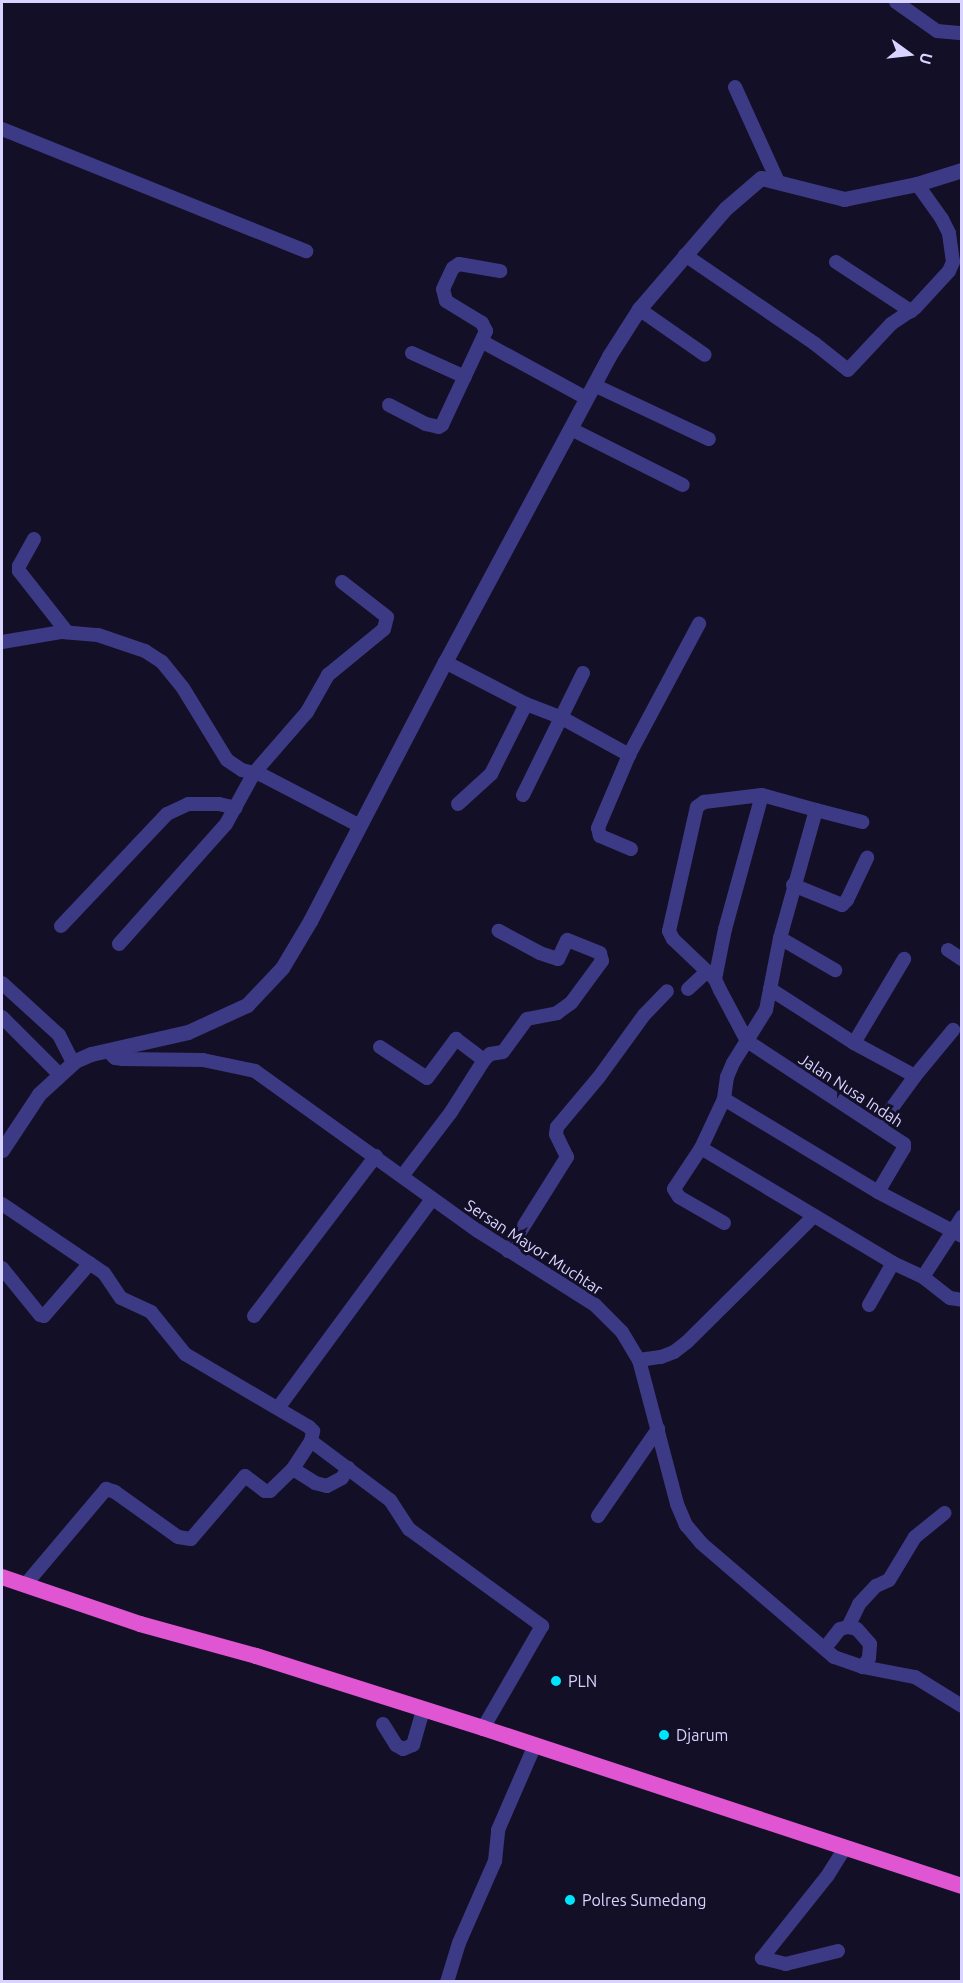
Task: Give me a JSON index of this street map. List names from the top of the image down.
{
  "streets": {
    "street": ["Jalan Nusa Indah", "Sersan Mayor Muchtar"]
  },
  "places": ["PLN", "Djarum", "Polres Sumedang"],
  "north": "right"
}
